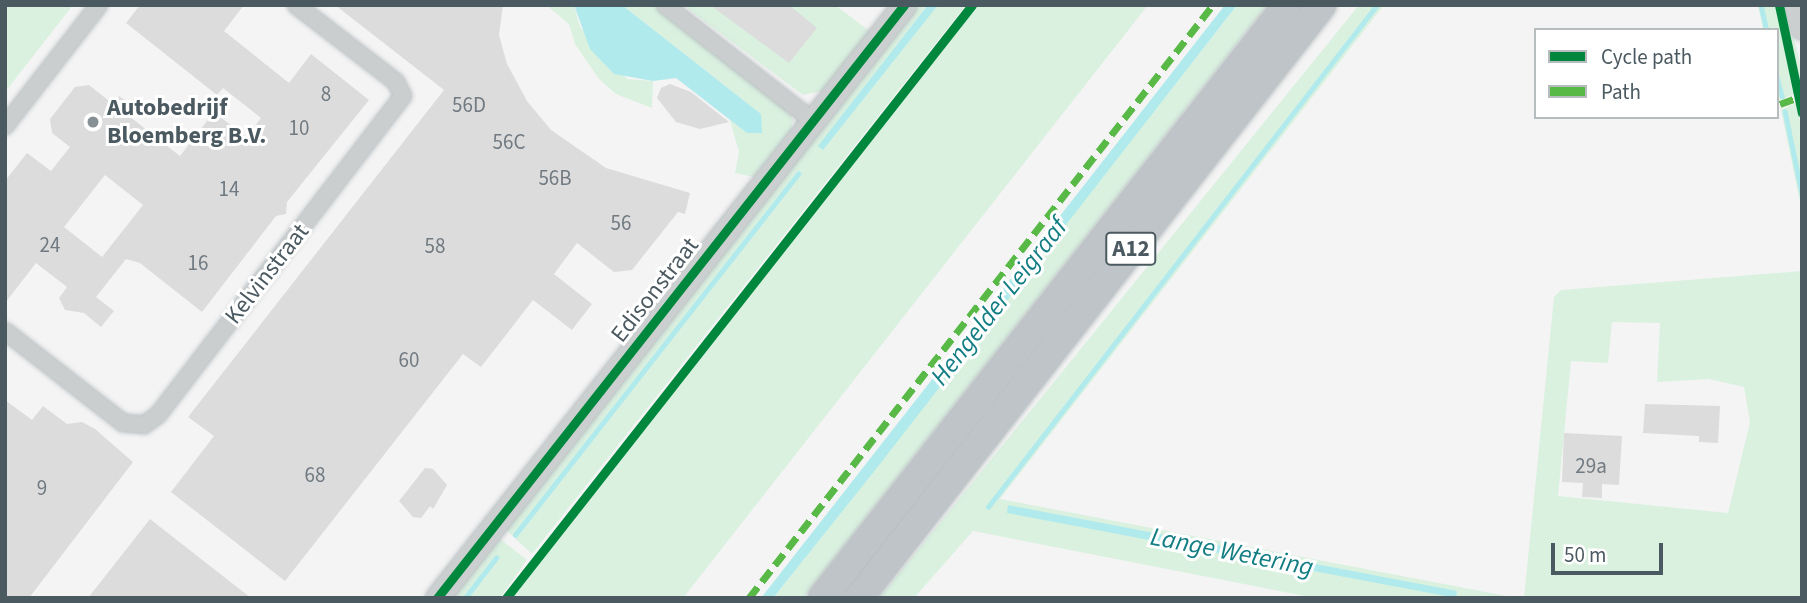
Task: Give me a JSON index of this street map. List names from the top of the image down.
{
  "streets": {
    "highway": ["A12"],
    "street": ["Kelvinstraat", "Edisonstraat"]
  },
  "water": ["Hengelder Leigraaf", "Lange Wetering"],
  "places": ["Autobedrijf Bloemberg B.V."],
  "house_numbers": [
    "8",
    "56D",
    "10",
    "56C",
    "56B",
    "14",
    "56",
    "24",
    "58",
    "16",
    "60",
    "29a",
    "68",
    "9"
  ],
  "legend": ["Cycle path", "Path"],
  "scale_bar": "50 m"
}
